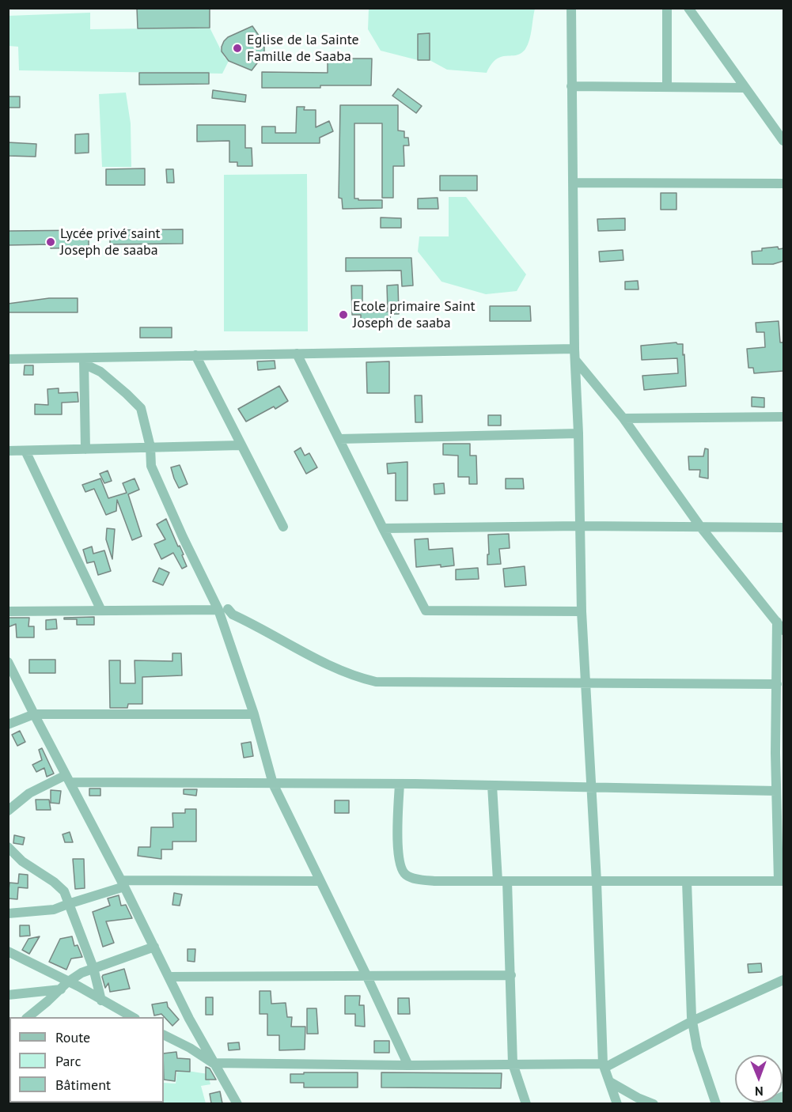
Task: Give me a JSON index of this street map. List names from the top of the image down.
{
  "places": ["Eglise de la Sainte Famille de Saaba", "Lycée privé saint Joseph de saaba", "Ecole primaire Saint Joseph de saaba"],
  "legend": ["Route", "Parc", "Bâtiment"],
  "north": "bottom"
}
